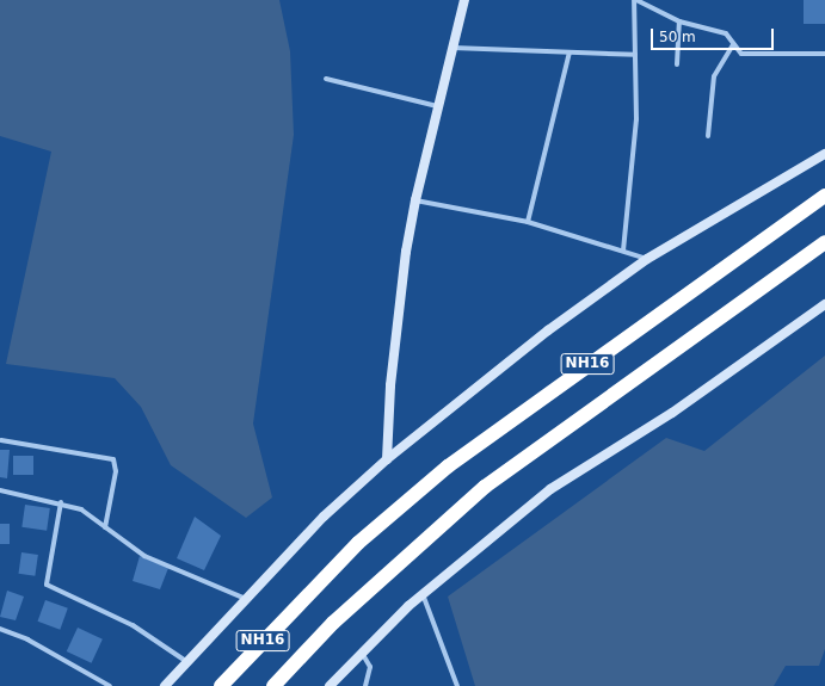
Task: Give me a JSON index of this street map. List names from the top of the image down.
{
  "streets": {
    "highway": ["NH16"]
  },
  "scale_bar": "50 m"
}
